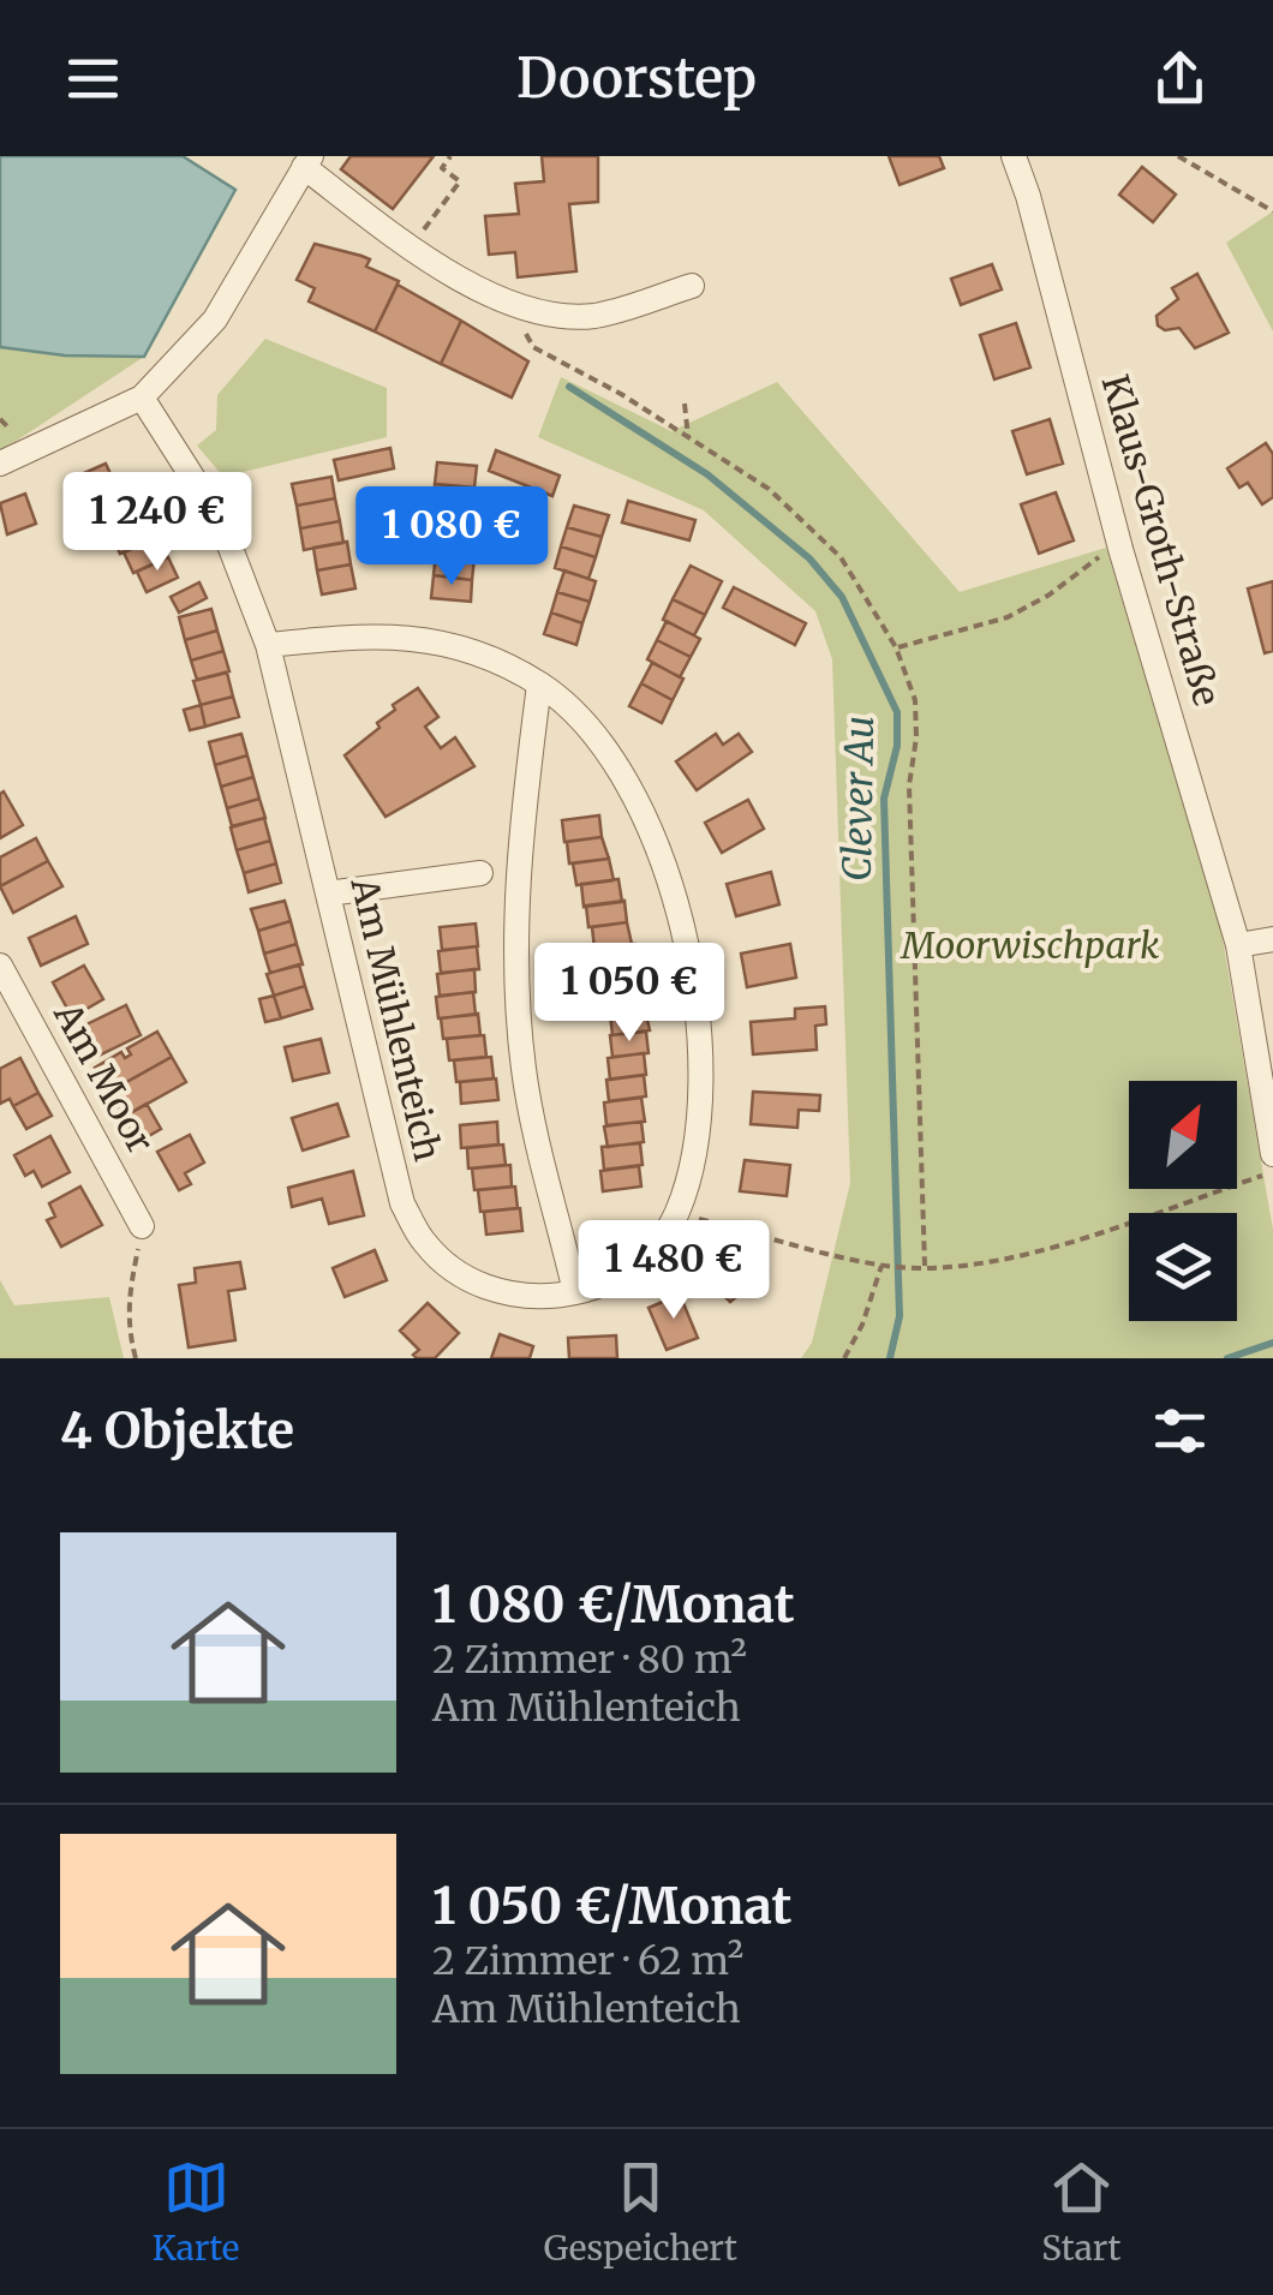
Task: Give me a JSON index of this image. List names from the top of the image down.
{
  "streets": {
    "street": ["Klaus-Groth-Straße", "Am Mühlenteich", "Am Moor"]
  },
  "water": ["Clever Au"],
  "parks": ["Moorwischpark"],
  "north": "top right",
  "page": {
    "header": "Doorstep",
    "price": [
      "1 240 €",
      "1 080 €",
      "1 050 €",
      "1 480 €"
    ],
    "heading": "4 Objekte",
    "list": [
      {
        "name": "1 080 €/Monat",
        "note": "2 Zimmer · 80 m² · Am Mühlenteich"
      },
      {
        "name": "1 050 €/Monat",
        "note": "2 Zimmer · 62 m² · Am Mühlenteich"
      }
    ],
    "tabs": ["Karte", "Gespeichert", "Start"]
  }
}
